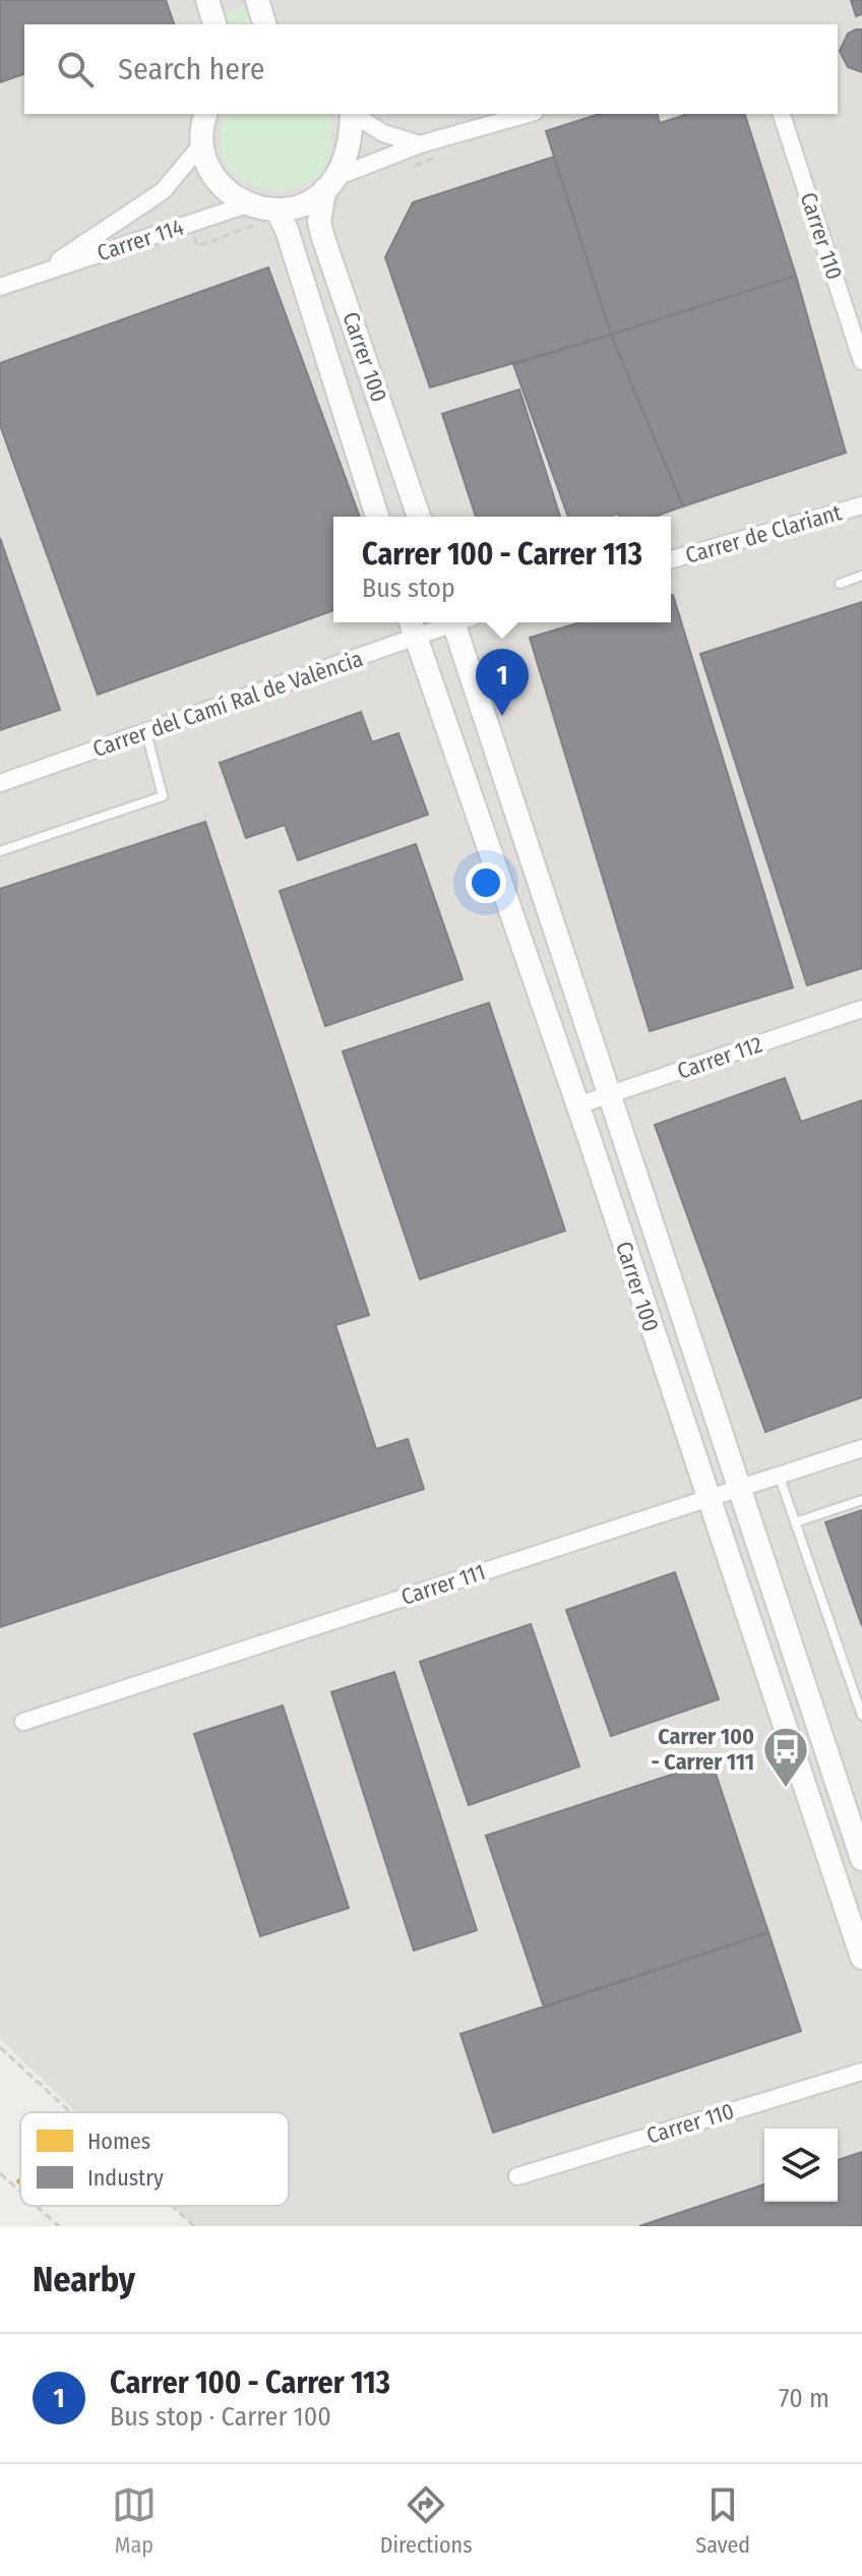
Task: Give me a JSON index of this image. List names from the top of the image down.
{
  "streets": {
    "street": [
      "Carrer 110",
      "Carrer 114",
      "Carrer 100",
      "Carrer de Clariant",
      "Carrer del Camí Ral de València",
      "Carrer 112",
      "Carrer 111"
    ]
  },
  "crossings": [
    ["Carrer 100", "Carrer del Camí Ral de València"],
    ["Carrer 100", "Carrer 112"],
    ["Carrer 100", "Carrer 111"]
  ],
  "places": {
    "bus stop": ["Carrer 100 - Carrer 111"]
  },
  "legend": ["Homes", "Industry"],
  "page": {
    "search": "Search here",
    "popup": ["Carrer 100 - Carrer 113", "Bus stop"],
    "pins": "1",
    "heading": "Nearby",
    "list": [
      {
        "mark": "1",
        "name": "Carrer 100 - Carrer 113",
        "note": "Bus stop · Carrer 100",
        "value": "70 m"
      }
    ],
    "nav": ["Map", "Directions", "Saved"]
  }
}
